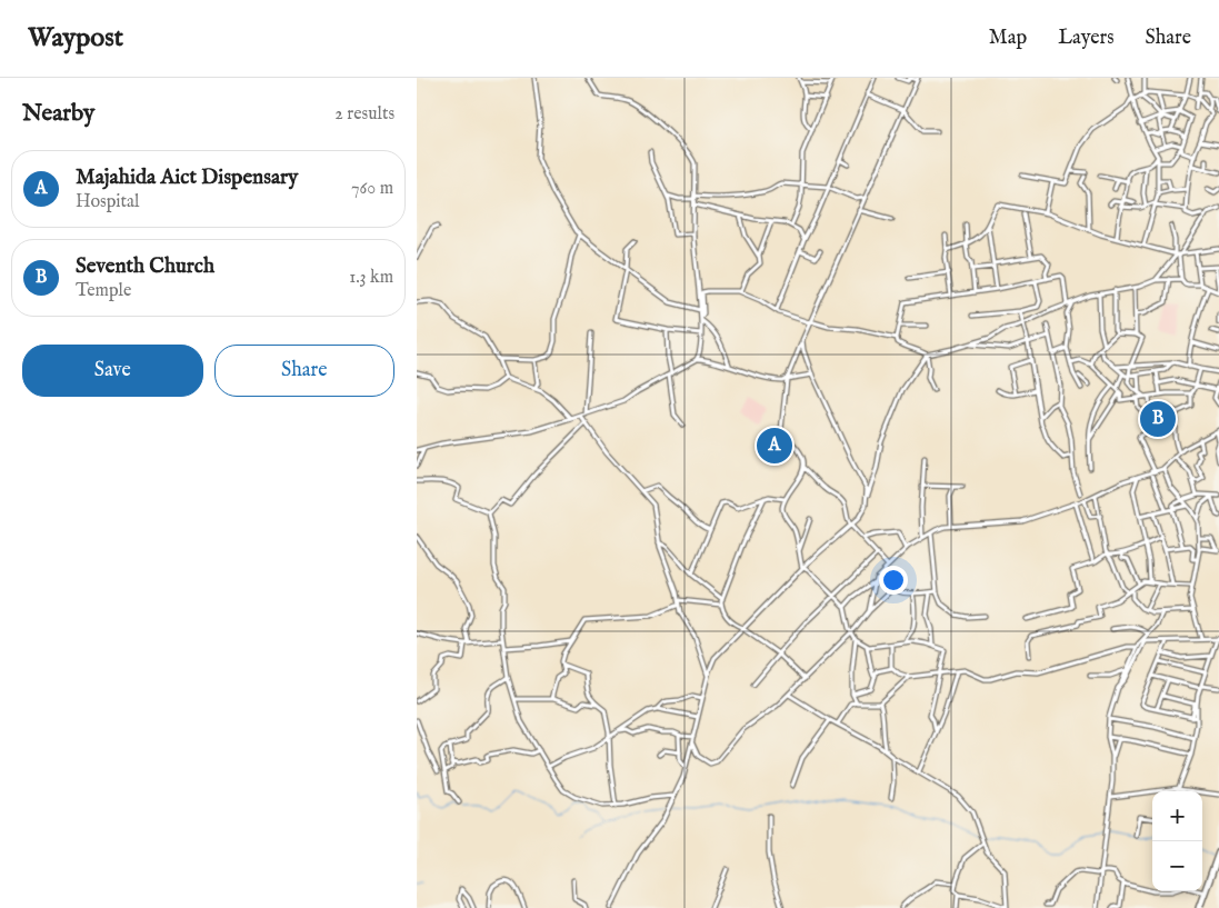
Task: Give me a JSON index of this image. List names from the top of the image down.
{
  "page": {
    "header": "Waypost",
    "nav": ["Map", "Layers", "Share"],
    "heading": ["Nearby", "2 results"],
    "list": [
      {
        "mark": "A",
        "name": "Majahida Aict Dispensary",
        "note": "Hospital",
        "value": "760 m"
      },
      {
        "mark": "B",
        "name": "Seventh Church",
        "note": "Temple",
        "value": "1.3 km"
      }
    ],
    "buttons": ["Save", "Share"],
    "pins": ["B", "A"],
    "map_buttons": ["+", "−"]
  }
}
